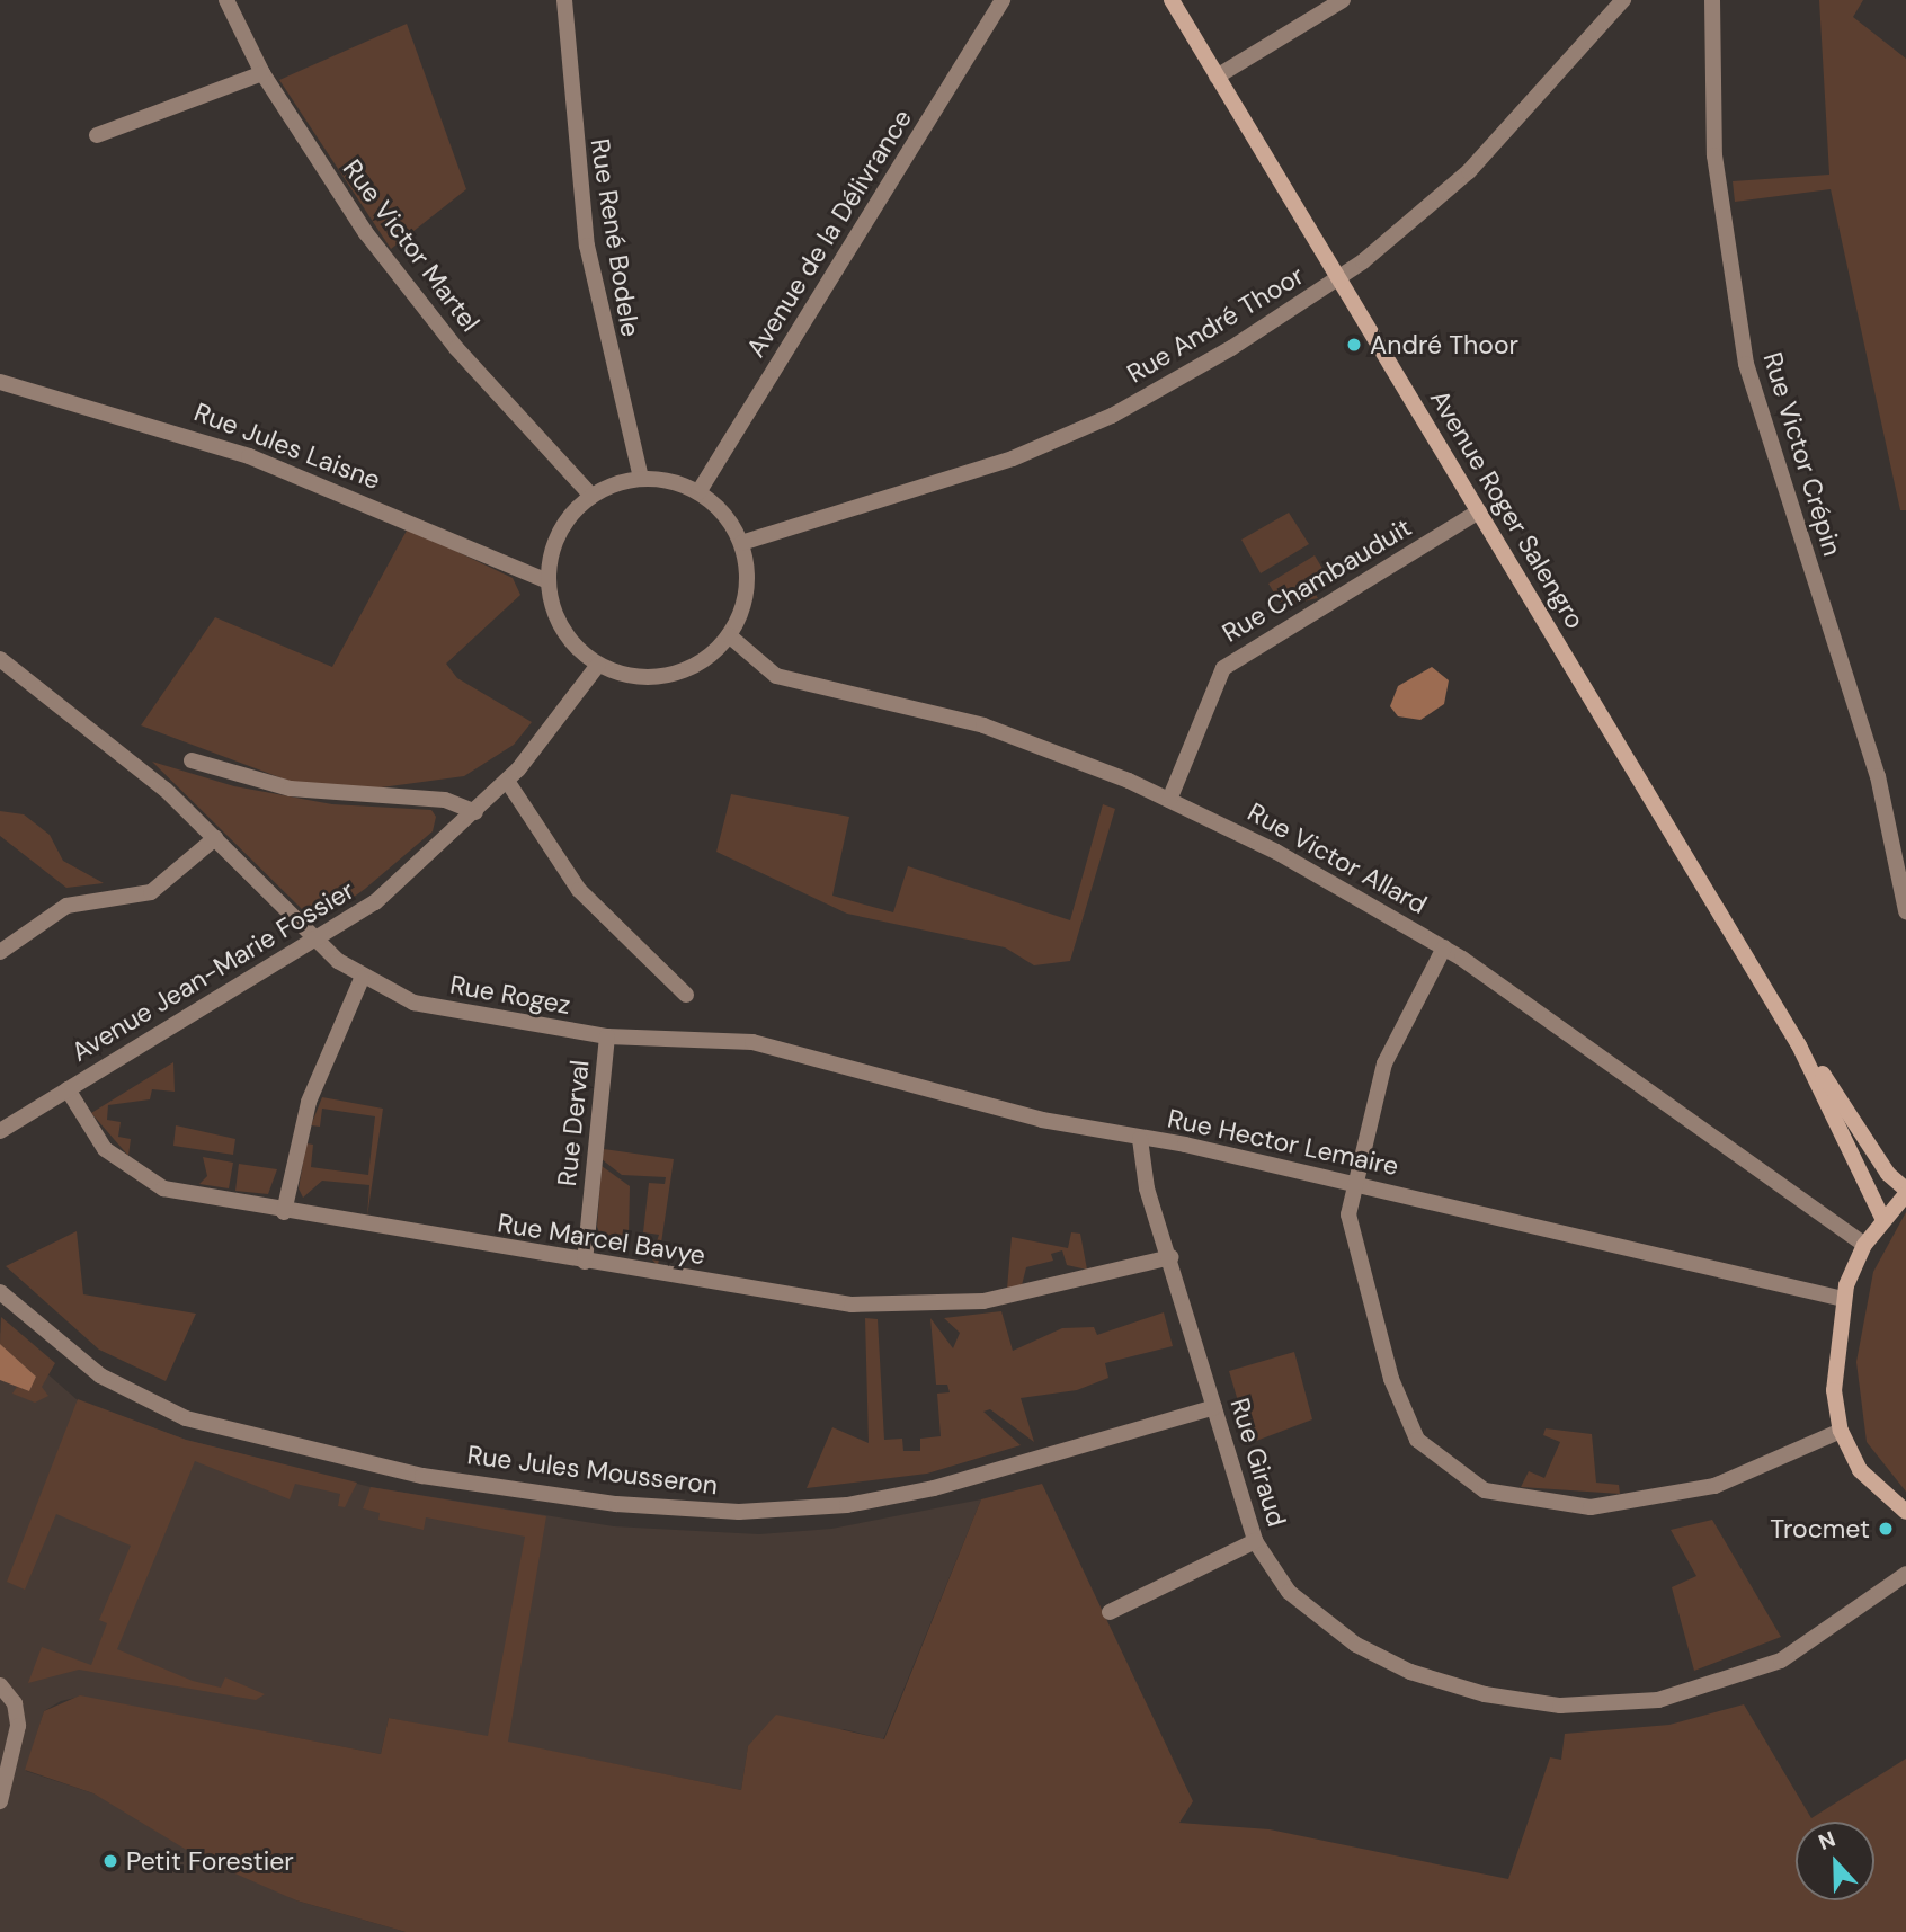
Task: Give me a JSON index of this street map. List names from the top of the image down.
{
  "streets": {
    "street": [
      "Avenue de la Délivrance",
      "Rue René Bodele",
      "Rue Victor Martel",
      "Rue André Thoor",
      "Rue Jules Laisne",
      "Rue Victor Crépin",
      "Avenue Roger Salengro",
      "Rue Chambauduit",
      "Rue Victor Allard",
      "Avenue Jean-Marie Fossier",
      "Rue Rogez",
      "Rue Derval",
      "Rue Hector Lemaire",
      "Rue Marcel Bavye",
      "Rue Giraud",
      "Rue Jules Mousseron"
    ]
  },
  "crossings": [
    ["Avenue de la Délivrance", "Rue René Bodele"],
    ["Avenue de la Délivrance", "Rue Victor Martel"],
    ["Avenue de la Délivrance", "Rue André Thoor"],
    ["Avenue de la Délivrance", "Rue Jules Laisne"],
    ["Avenue de la Délivrance", "Rue Victor Allard"],
    ["Avenue de la Délivrance", "Avenue Jean-Marie Fossier"],
    ["Rue René Bodele", "Rue Victor Martel"],
    ["Rue René Bodele", "Rue André Thoor"],
    ["Rue René Bodele", "Rue Jules Laisne"],
    ["Rue René Bodele", "Rue Victor Allard"],
    ["Rue René Bodele", "Avenue Jean-Marie Fossier"],
    ["Rue Victor Martel", "Rue André Thoor"],
    ["Rue Victor Martel", "Rue Jules Laisne"],
    ["Rue Victor Martel", "Rue Victor Allard"],
    ["Rue Victor Martel", "Avenue Jean-Marie Fossier"],
    ["Rue André Thoor", "Rue Jules Laisne"],
    ["Rue André Thoor", "Avenue Roger Salengro"],
    ["Rue André Thoor", "Rue Victor Allard"],
    ["Rue André Thoor", "Avenue Jean-Marie Fossier"],
    ["Rue Jules Laisne", "Rue Victor Allard"],
    ["Rue Jules Laisne", "Avenue Jean-Marie Fossier"],
    ["Avenue Roger Salengro", "Rue Chambauduit"],
    ["Rue Chambauduit", "Rue Victor Allard"],
    ["Rue Victor Allard", "Avenue Jean-Marie Fossier"],
    ["Avenue Jean-Marie Fossier", "Rue Rogez"],
    ["Avenue Jean-Marie Fossier", "Rue Marcel Bavye"],
    ["Rue Rogez", "Rue Derval"],
    ["Rue Rogez", "Rue Hector Lemaire"],
    ["Rue Derval", "Rue Marcel Bavye"],
    ["Rue Hector Lemaire", "Rue Giraud"],
    ["Rue Marcel Bavye", "Rue Giraud"],
    ["Rue Giraud", "Rue Jules Mousseron"]
  ],
  "places": ["André Thoor", "Trocmet", "Petit Forestier"],
  "north": "top"
}
